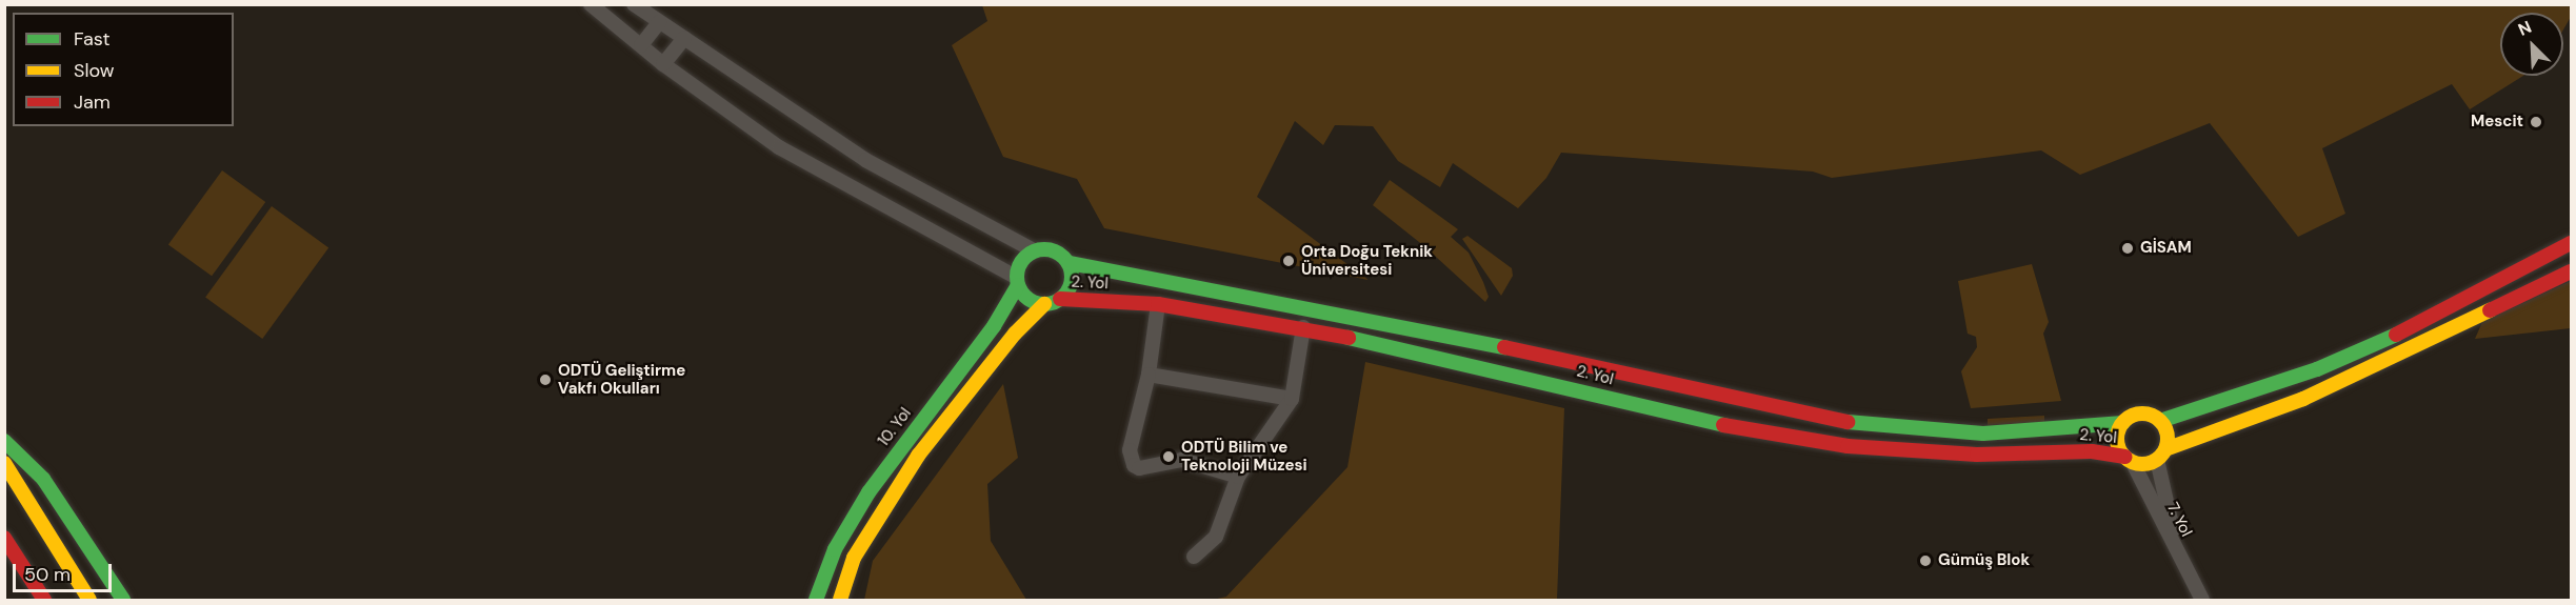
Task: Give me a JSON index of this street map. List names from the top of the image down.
{
  "streets": {
    "street": ["2. Yol", "10. Yol", "7. Yol"]
  },
  "crossings": [
    ["2. Yol", "10. Yol"],
    ["2. Yol", "7. Yol"]
  ],
  "places": [
    "Mescit",
    "GİSAM",
    "Orta Doğu Teknik Üniversitesi",
    "ODTÜ Geliştirme Vakfı Okulları",
    "ODTÜ Bilim ve Teknoloji Müzesi",
    "Gümüş Blok"
  ],
  "legend": ["Fast", "Slow", "Jam"],
  "scale_bar": "50 m",
  "north": "top left"
}
